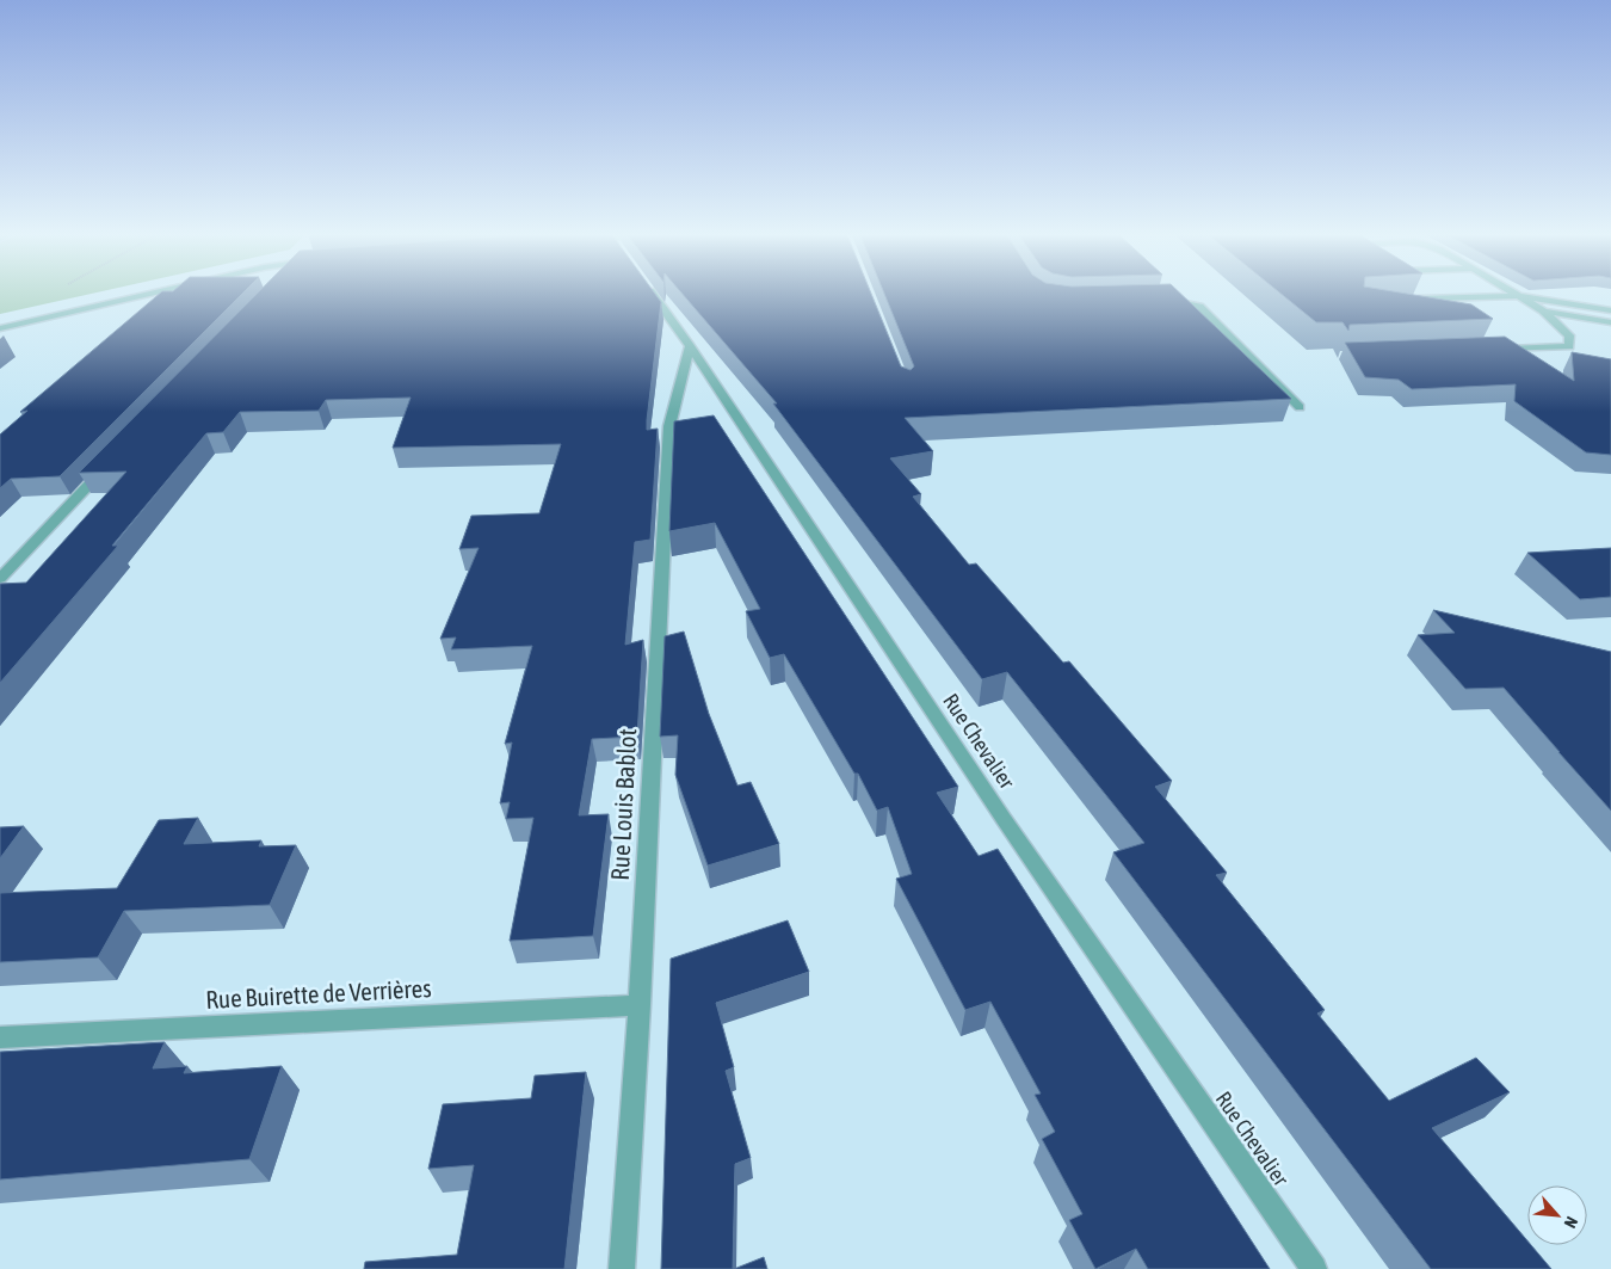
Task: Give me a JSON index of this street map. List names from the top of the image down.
{
  "streets": {
    "street": ["Rue Chevalier", "Rue Louis Bablot", "Rue Buirette de Verrières"]
  },
  "crossings": [
    ["Rue Chevalier", "Rue Louis Bablot"],
    ["Rue Louis Bablot", "Rue Buirette de Verrières"]
  ],
  "north": "bottom right"
}
